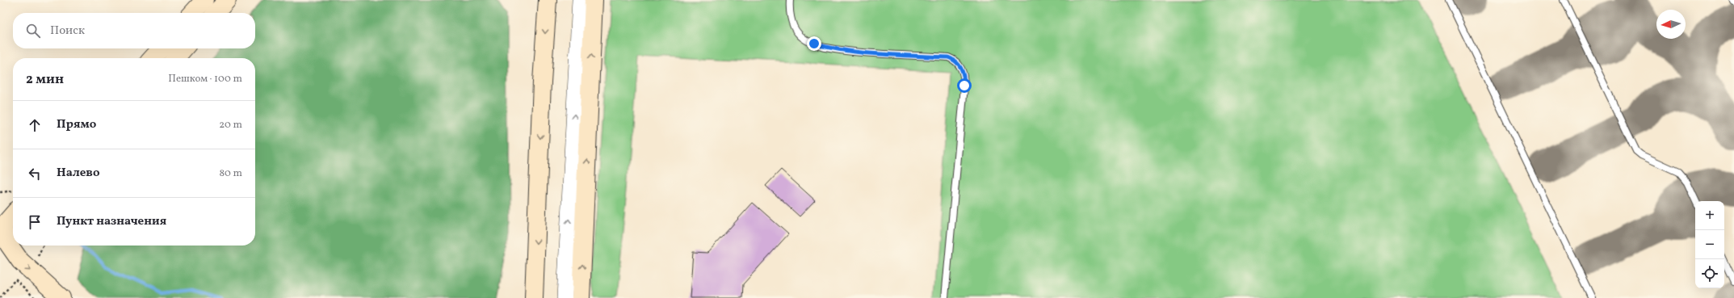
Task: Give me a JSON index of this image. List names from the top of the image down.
{
  "north": "left",
  "page": {
    "search": "Поиск",
    "heading": ["2 мин", "Пешком · 100 m"],
    "list": [
      ["Прямо", "20 m"],
      ["Налево", "80 m"],
      "Пункт назначения"
    ],
    "map_buttons": ["+", "−"]
  }
}
